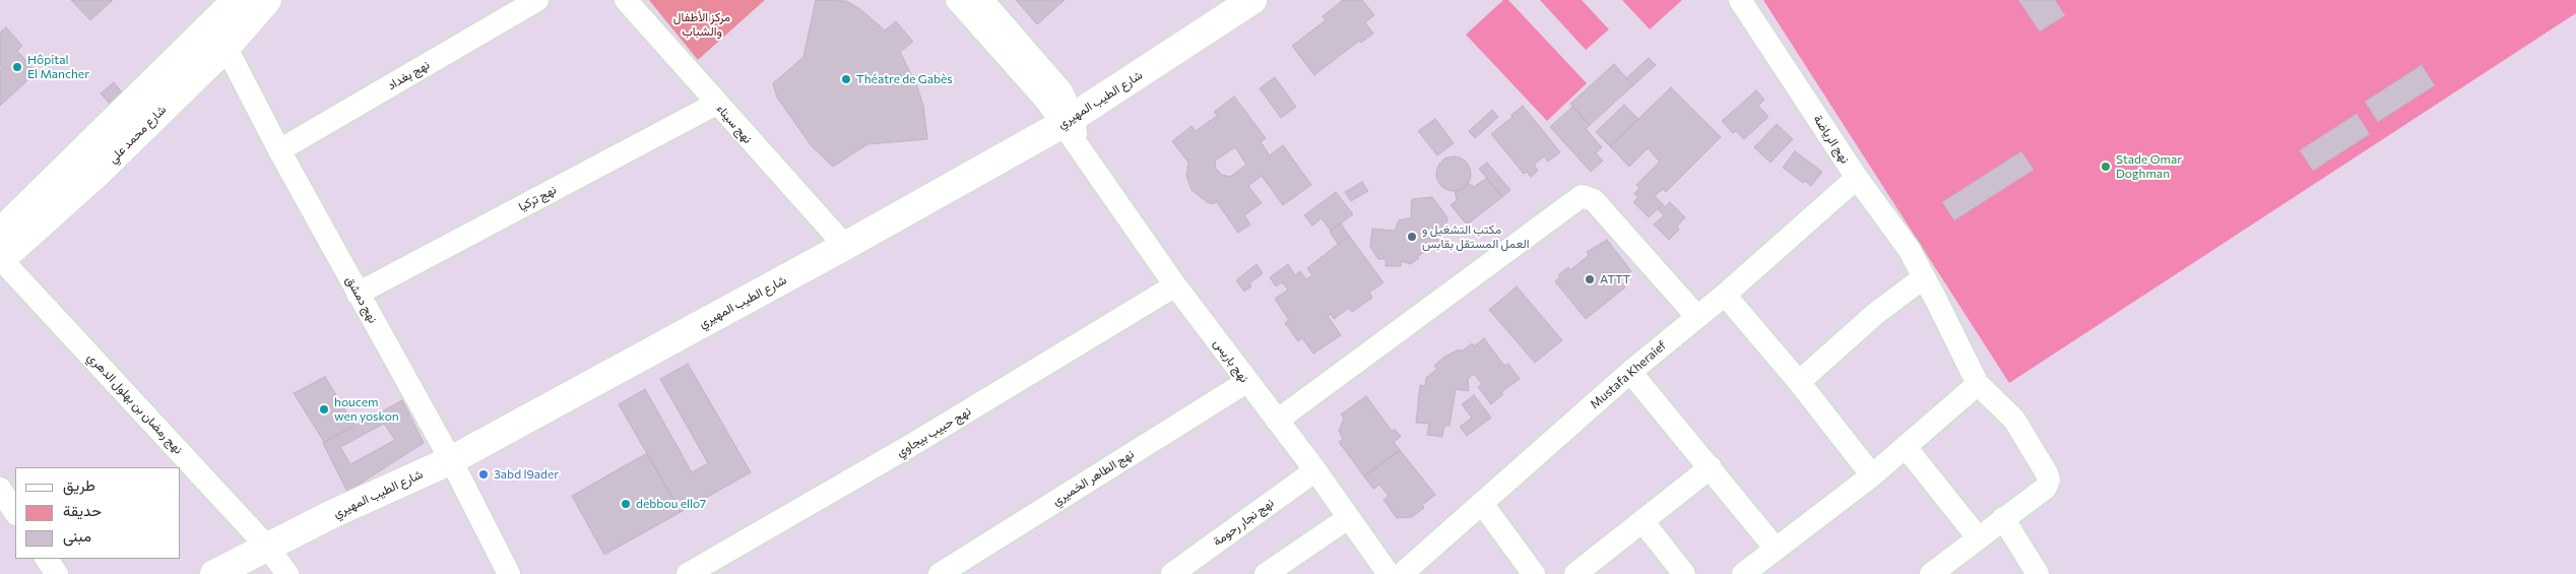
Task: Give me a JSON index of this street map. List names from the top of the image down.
{
  "streets": {
    "street": [
      "نهج بغداد",
      "شارع الطيب المهيري",
      "نهج سيناء",
      "شارع محمد علي",
      "نهج الرياضة",
      "نهج تركيا",
      "نهج دمشق",
      "نهج باريس",
      "Mustafa Kheraief",
      "نهج رمضان بن بهلول الدهري",
      "نهج حبيب بيجاوي",
      "نهج الطاهر الخميري",
      "نهج نجار رحومة"
    ]
  },
  "crossings": [
    ["نهج بغداد", "نهج دمشق"],
    ["شارع الطيب المهيري", "نهج سيناء"],
    ["شارع الطيب المهيري", "نهج دمشق"],
    ["شارع الطيب المهيري", "نهج باريس"],
    ["شارع الطيب المهيري", "نهج رمضان بن بهلول الدهري"],
    ["نهج سيناء", "نهج تركيا"],
    ["شارع محمد علي", "نهج دمشق"],
    ["شارع محمد علي", "نهج رمضان بن بهلول الدهري"],
    ["نهج الرياضة", "Mustafa Kheraief"],
    ["نهج تركيا", "نهج دمشق"],
    ["نهج باريس", "نهج حبيب بيجاوي"],
    ["نهج باريس", "نهج الطاهر الخميري"],
    ["نهج باريس", "نهج نجار رحومة"]
  ],
  "parks": ["مركز الأطفال والشباب"],
  "places": [
    "Hôpital El Mancher",
    "Théatre de Gabès",
    "Stade Omar Doghman",
    "مكتب التشغيل و العمل المستقل بقابس",
    "ATTT",
    "houcem wen yoskon",
    "3abd l9ader",
    "debbou ello7"
  ],
  "legend": ["طريق", "حديقة", "مبنى"]
}
